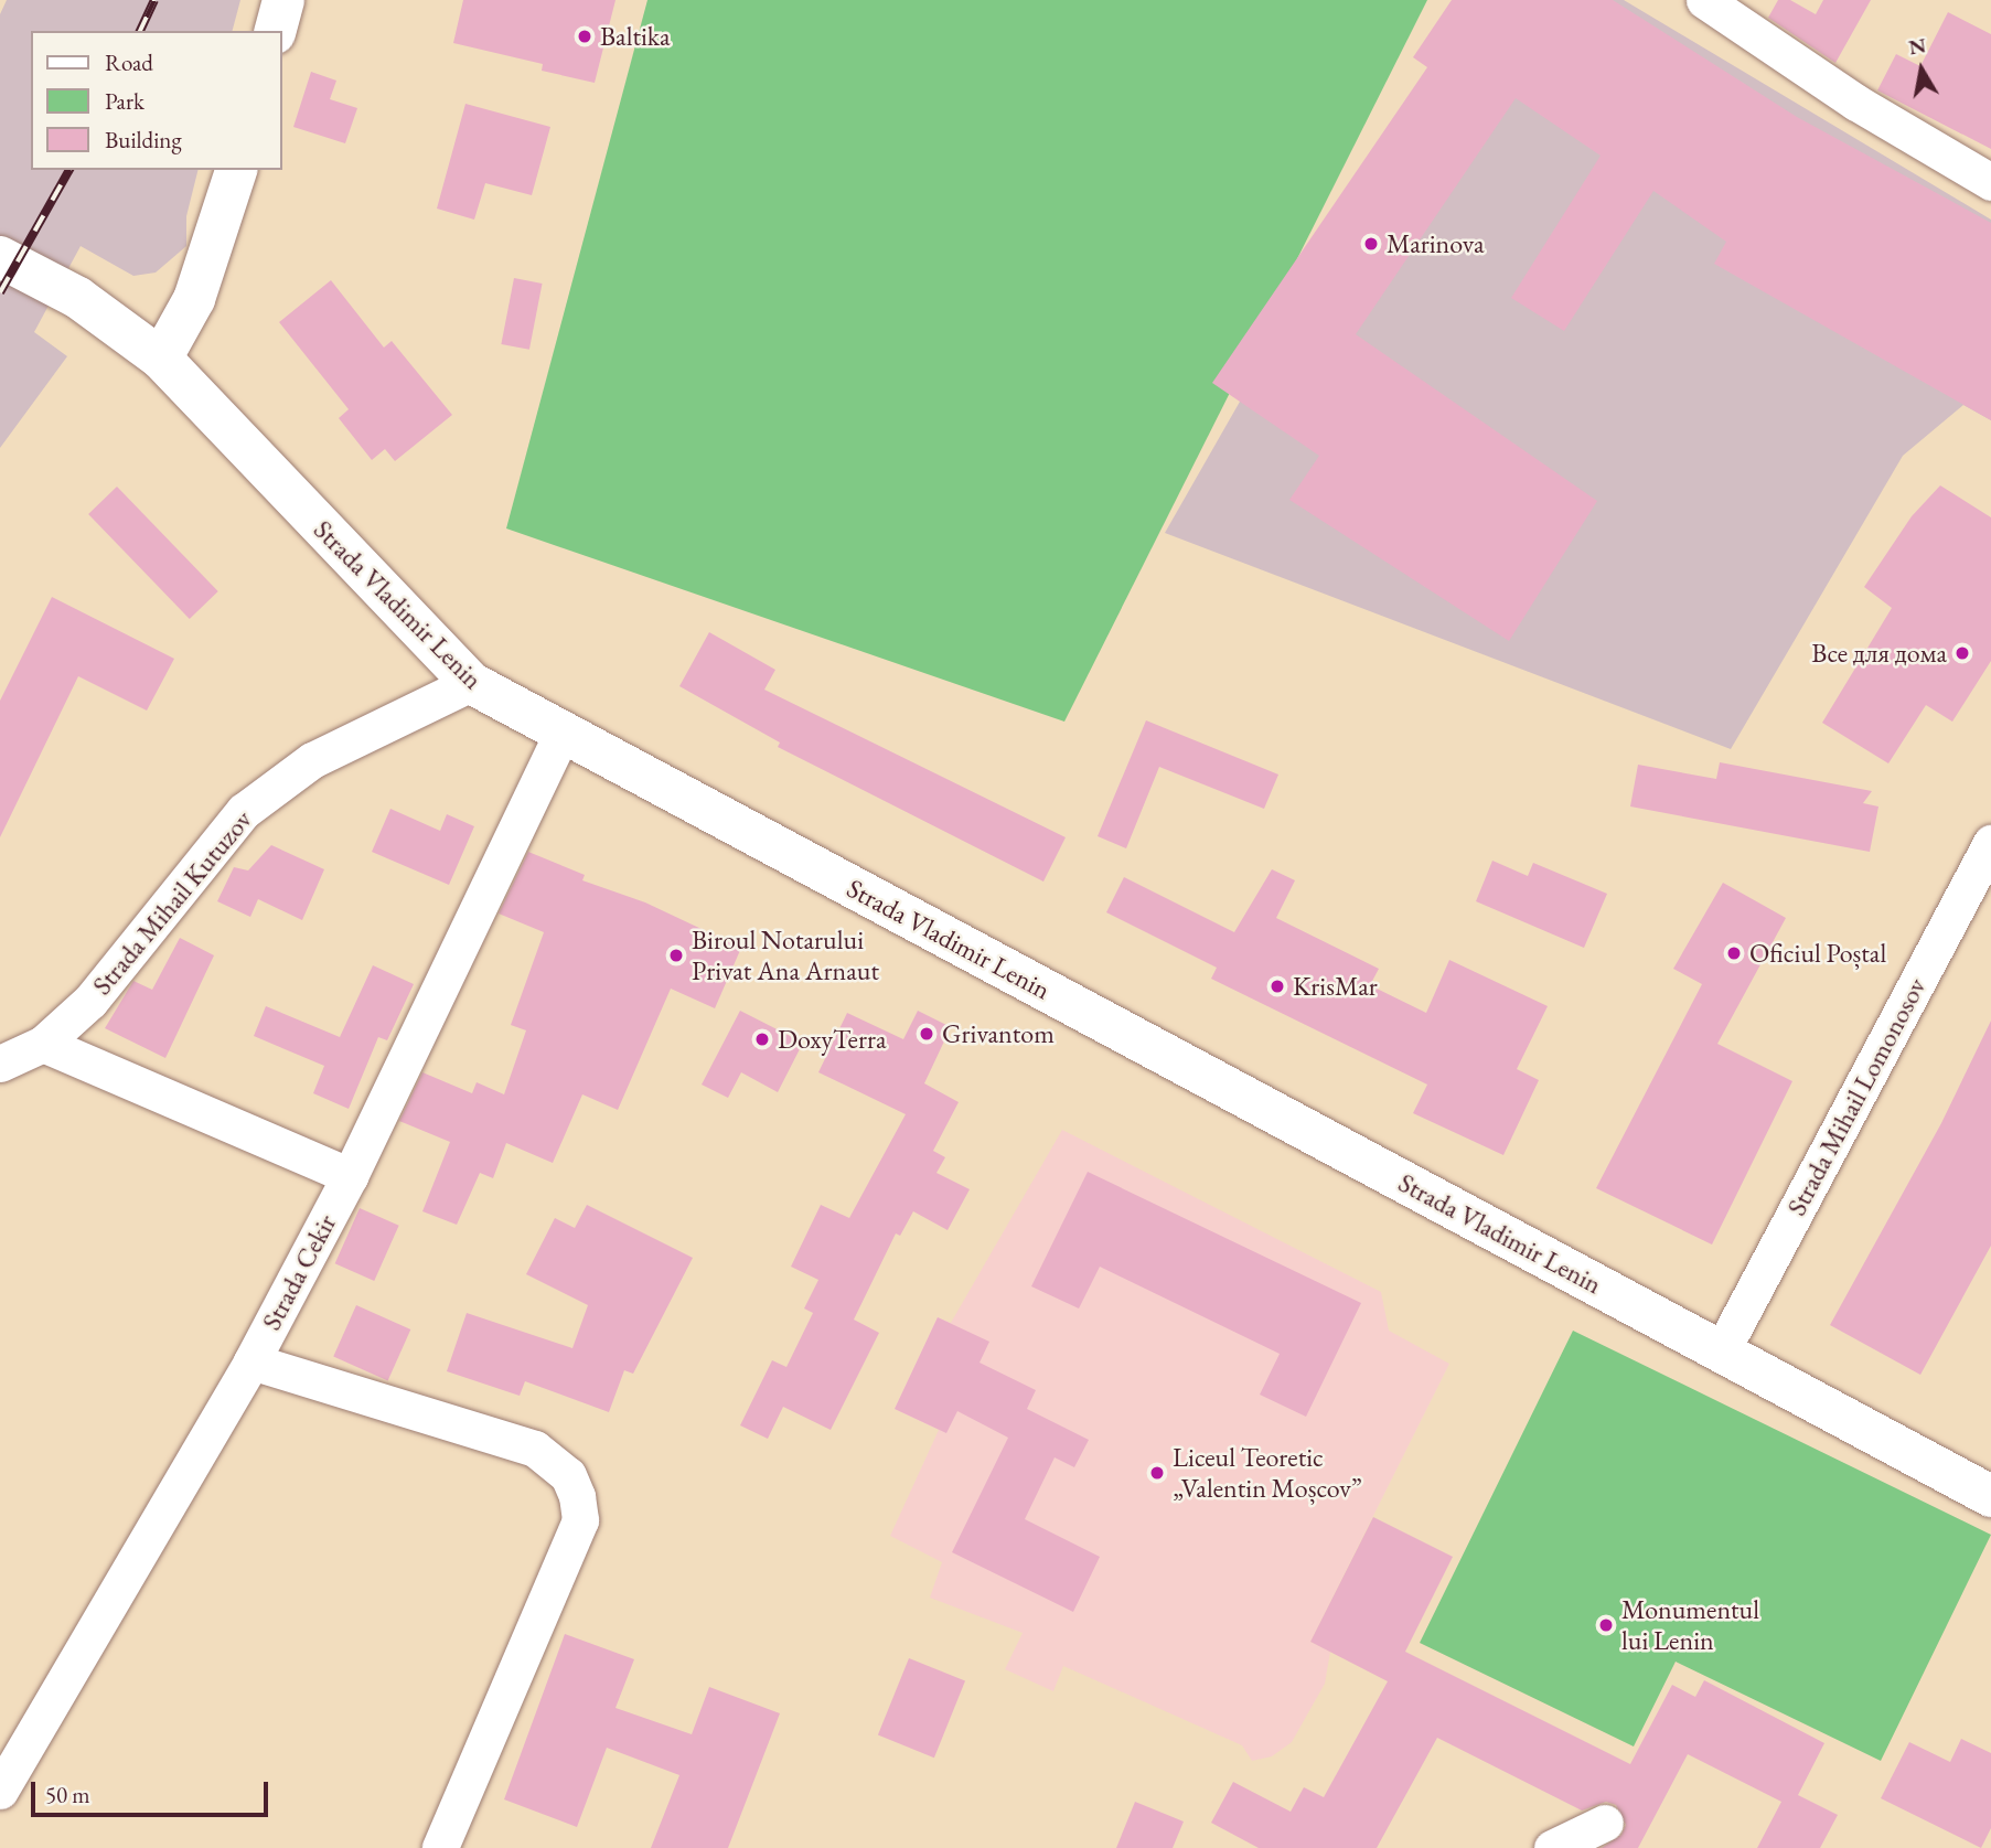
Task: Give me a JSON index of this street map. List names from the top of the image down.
{
  "streets": {
    "main road": ["Strada Vladimir Lenin"],
    "street": ["Strada Mihail Kutuzov", "Strada Mihail Lomonosov", "Strada Cekir"]
  },
  "crossings": [
    ["Strada Vladimir Lenin", "Strada Mihail Kutuzov"],
    ["Strada Vladimir Lenin", "Strada Mihail Lomonosov"],
    ["Strada Vladimir Lenin", "Strada Cekir"]
  ],
  "places": [
    "Baltika",
    "Marinova",
    "Все для дома",
    "Oficiul Poștal",
    "Biroul Notarului Privat Ana Arnaut",
    "KrisMar",
    "Grivantom",
    "DoxyTerra",
    "Liceul Teoretic „Valentin Moșcov”",
    "Monumentul lui Lenin"
  ],
  "legend": ["Road", "Park", "Building"],
  "scale_bar": "50 m",
  "north": "top"
}
